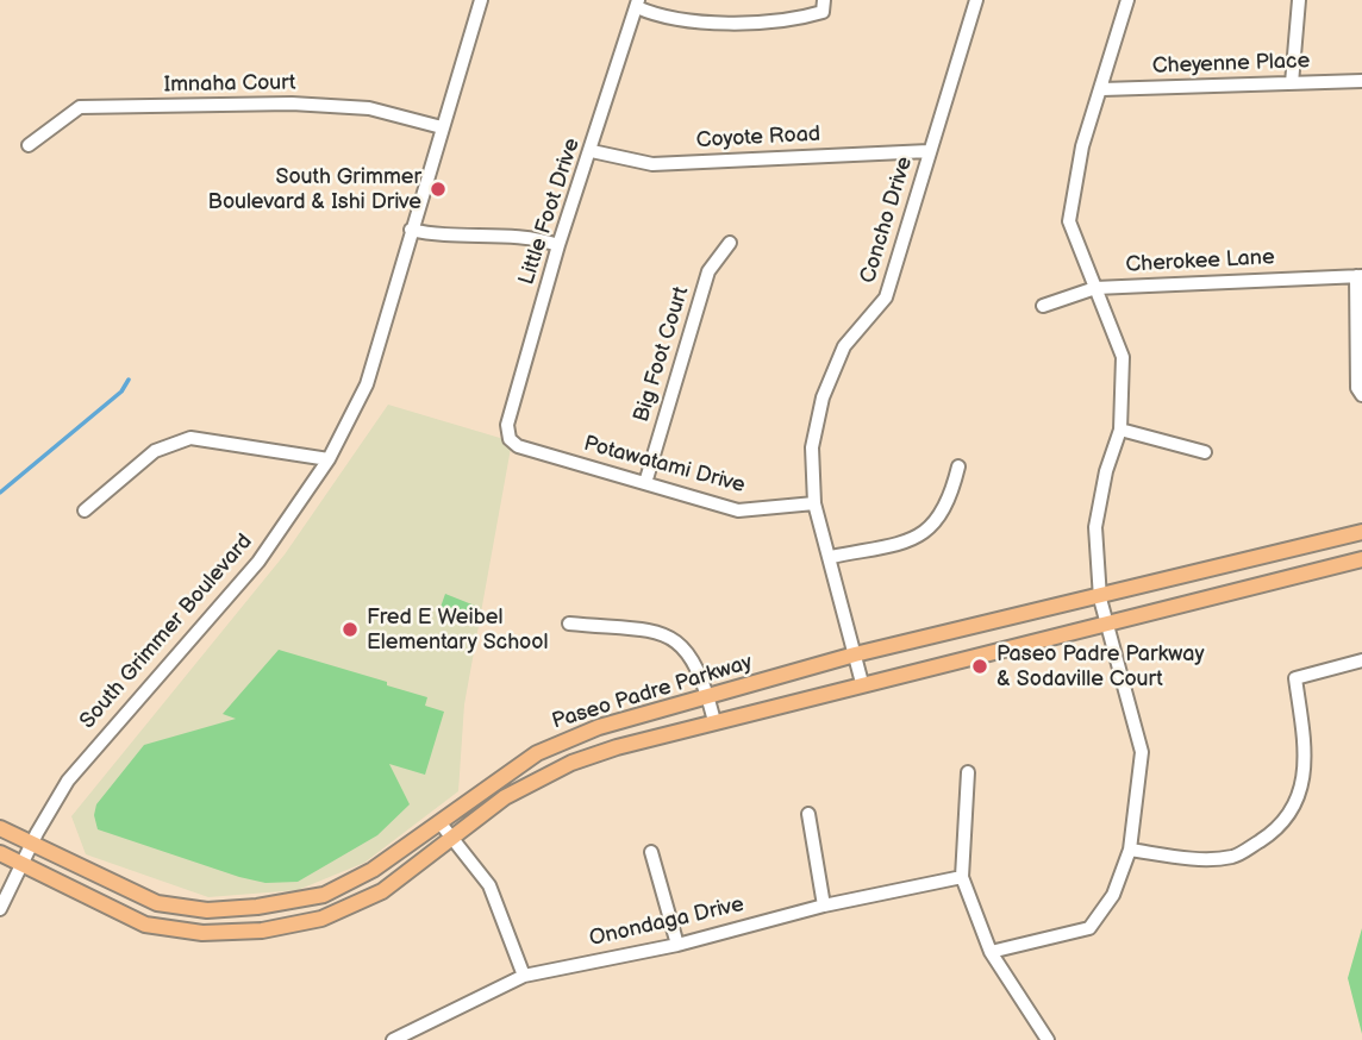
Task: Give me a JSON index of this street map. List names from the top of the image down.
{
  "streets": {
    "main road": ["Paseo Padre Parkway"],
    "street": [
      "Cheyenne Place",
      "Imnaha Court",
      "Coyote Road",
      "Little Foot Drive",
      "Concho Drive",
      "Cherokee Lane",
      "Big Foot Court",
      "Potawatami Drive",
      "South Grimmer Boulevard",
      "Onondaga Drive"
    ]
  },
  "crossings": [
    ["Imnaha Court", "South Grimmer Boulevard"],
    ["Coyote Road", "Little Foot Drive"],
    ["Coyote Road", "Concho Drive"],
    ["Little Foot Drive", "Potawatami Drive"],
    ["Concho Drive", "Potawatami Drive"],
    ["Concho Drive", "Paseo Padre Parkway"],
    ["Big Foot Court", "Potawatami Drive"],
    ["South Grimmer Boulevard", "Paseo Padre Parkway"]
  ],
  "places": ["South Grimmer Boulevard & Ishi Drive", "Fred E Weibel Elementary School", "Paseo Padre Parkway & Sodaville Court"]
}
